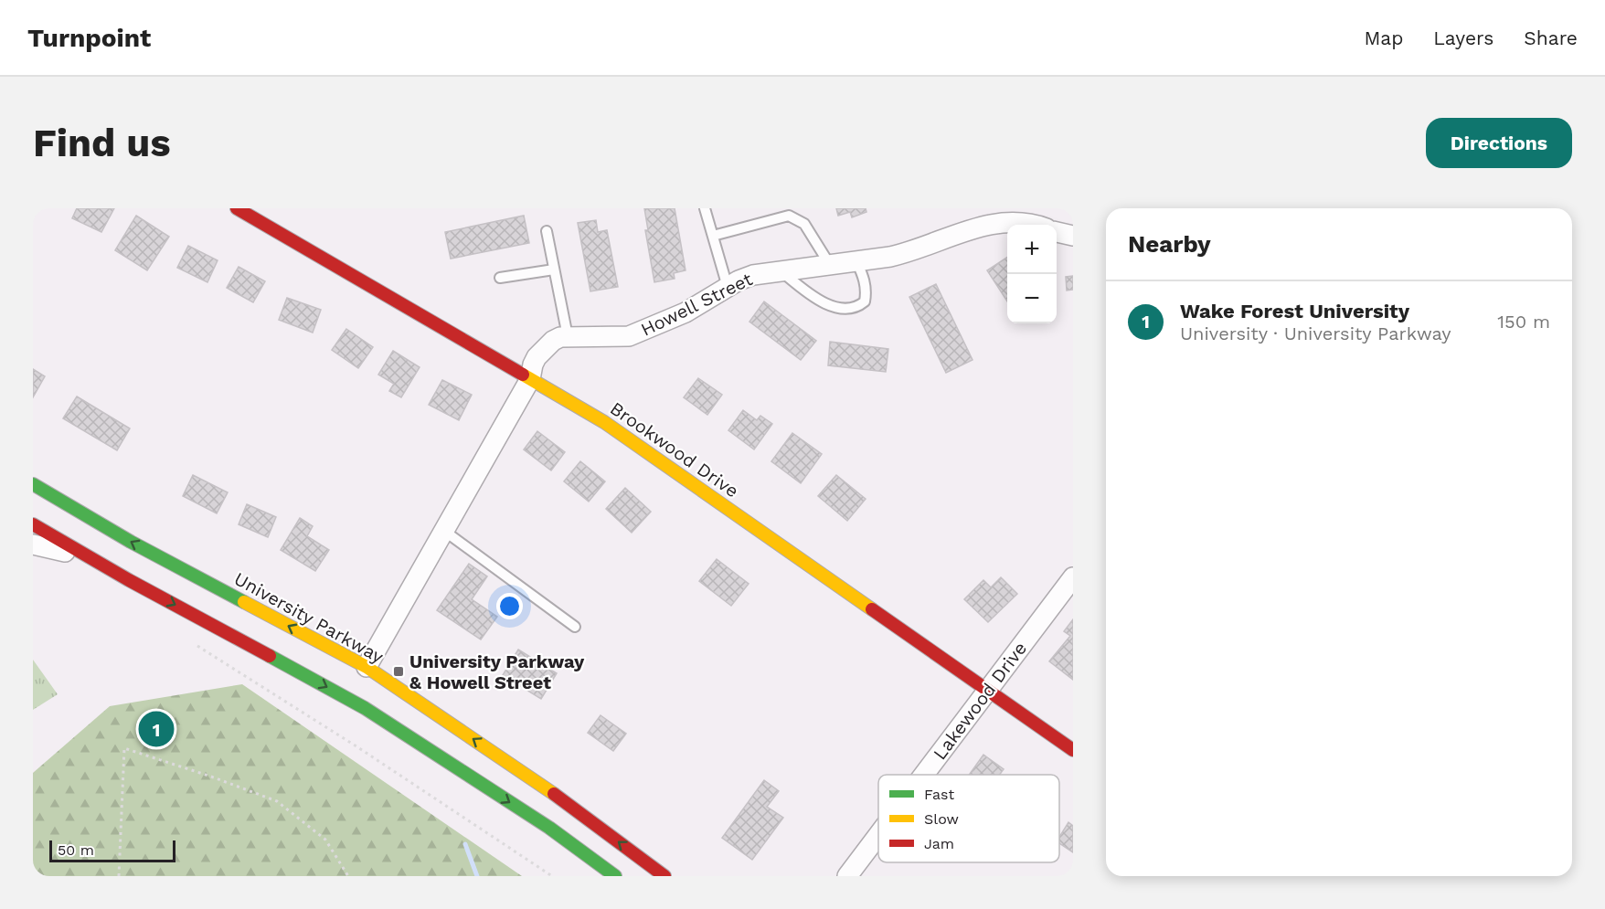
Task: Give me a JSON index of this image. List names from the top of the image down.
{
  "streets": {
    "main road": ["Brookwood Drive", "University Parkway"],
    "street": ["Howell Street", "Lakewood Drive"]
  },
  "crossings": [
    ["Brookwood Drive", "Lakewood Drive"]
  ],
  "places": {
    "transit": ["University Parkway & Howell Street"]
  },
  "legend": ["Fast", "Slow", "Jam"],
  "scale_bar": "50 m",
  "page": {
    "header": "Turnpoint",
    "nav": ["Map", "Layers", "Share"],
    "buttons": "Directions",
    "title": "Find us",
    "heading": "Nearby",
    "map_buttons": ["+", "−"],
    "list": [
      {
        "mark": "1",
        "name": "Wake Forest University",
        "note": "University · University Parkway",
        "value": "150 m"
      }
    ],
    "pins": "1",
    "scale": "50 m"
  }
}
